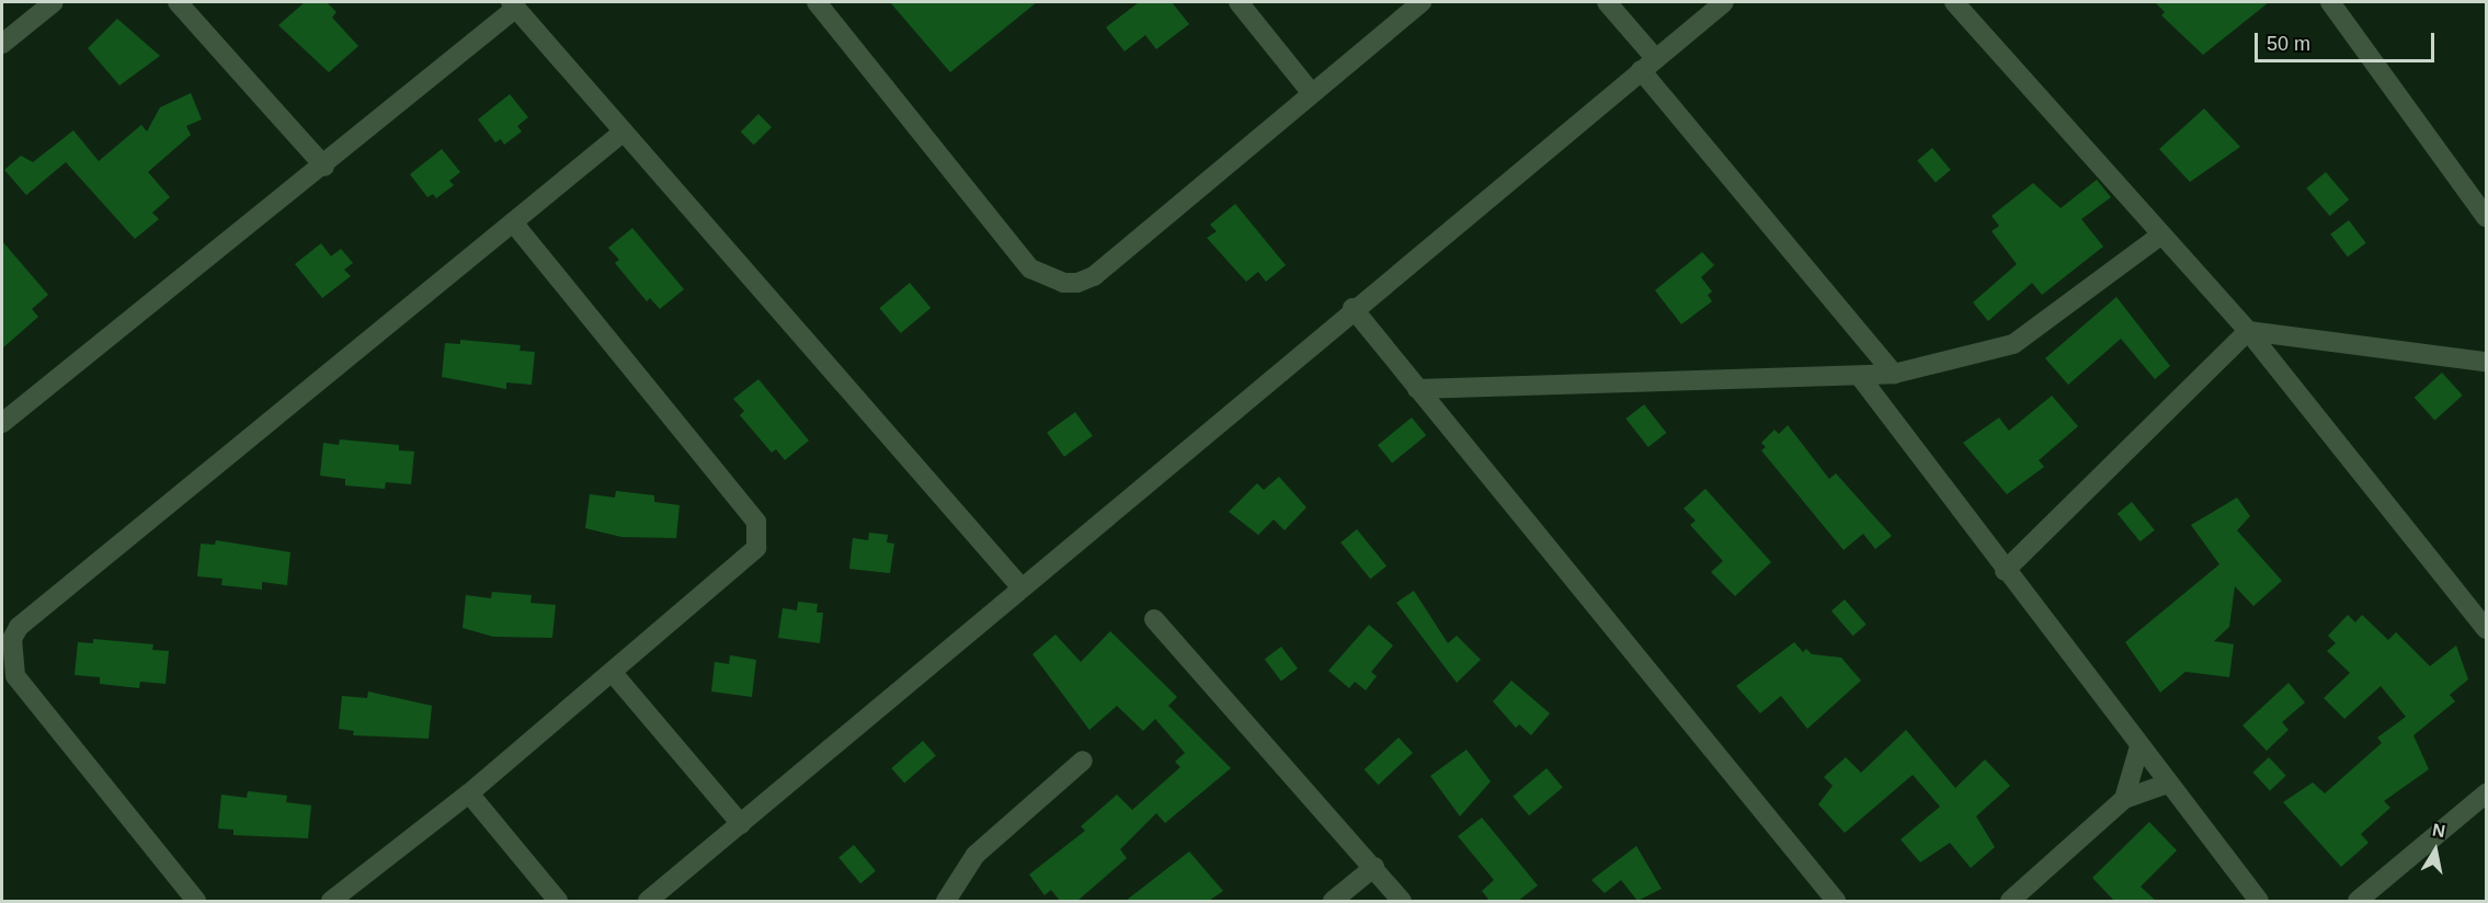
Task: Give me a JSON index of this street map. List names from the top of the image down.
{
  "scale_bar": "50 m",
  "north": "top"
}
